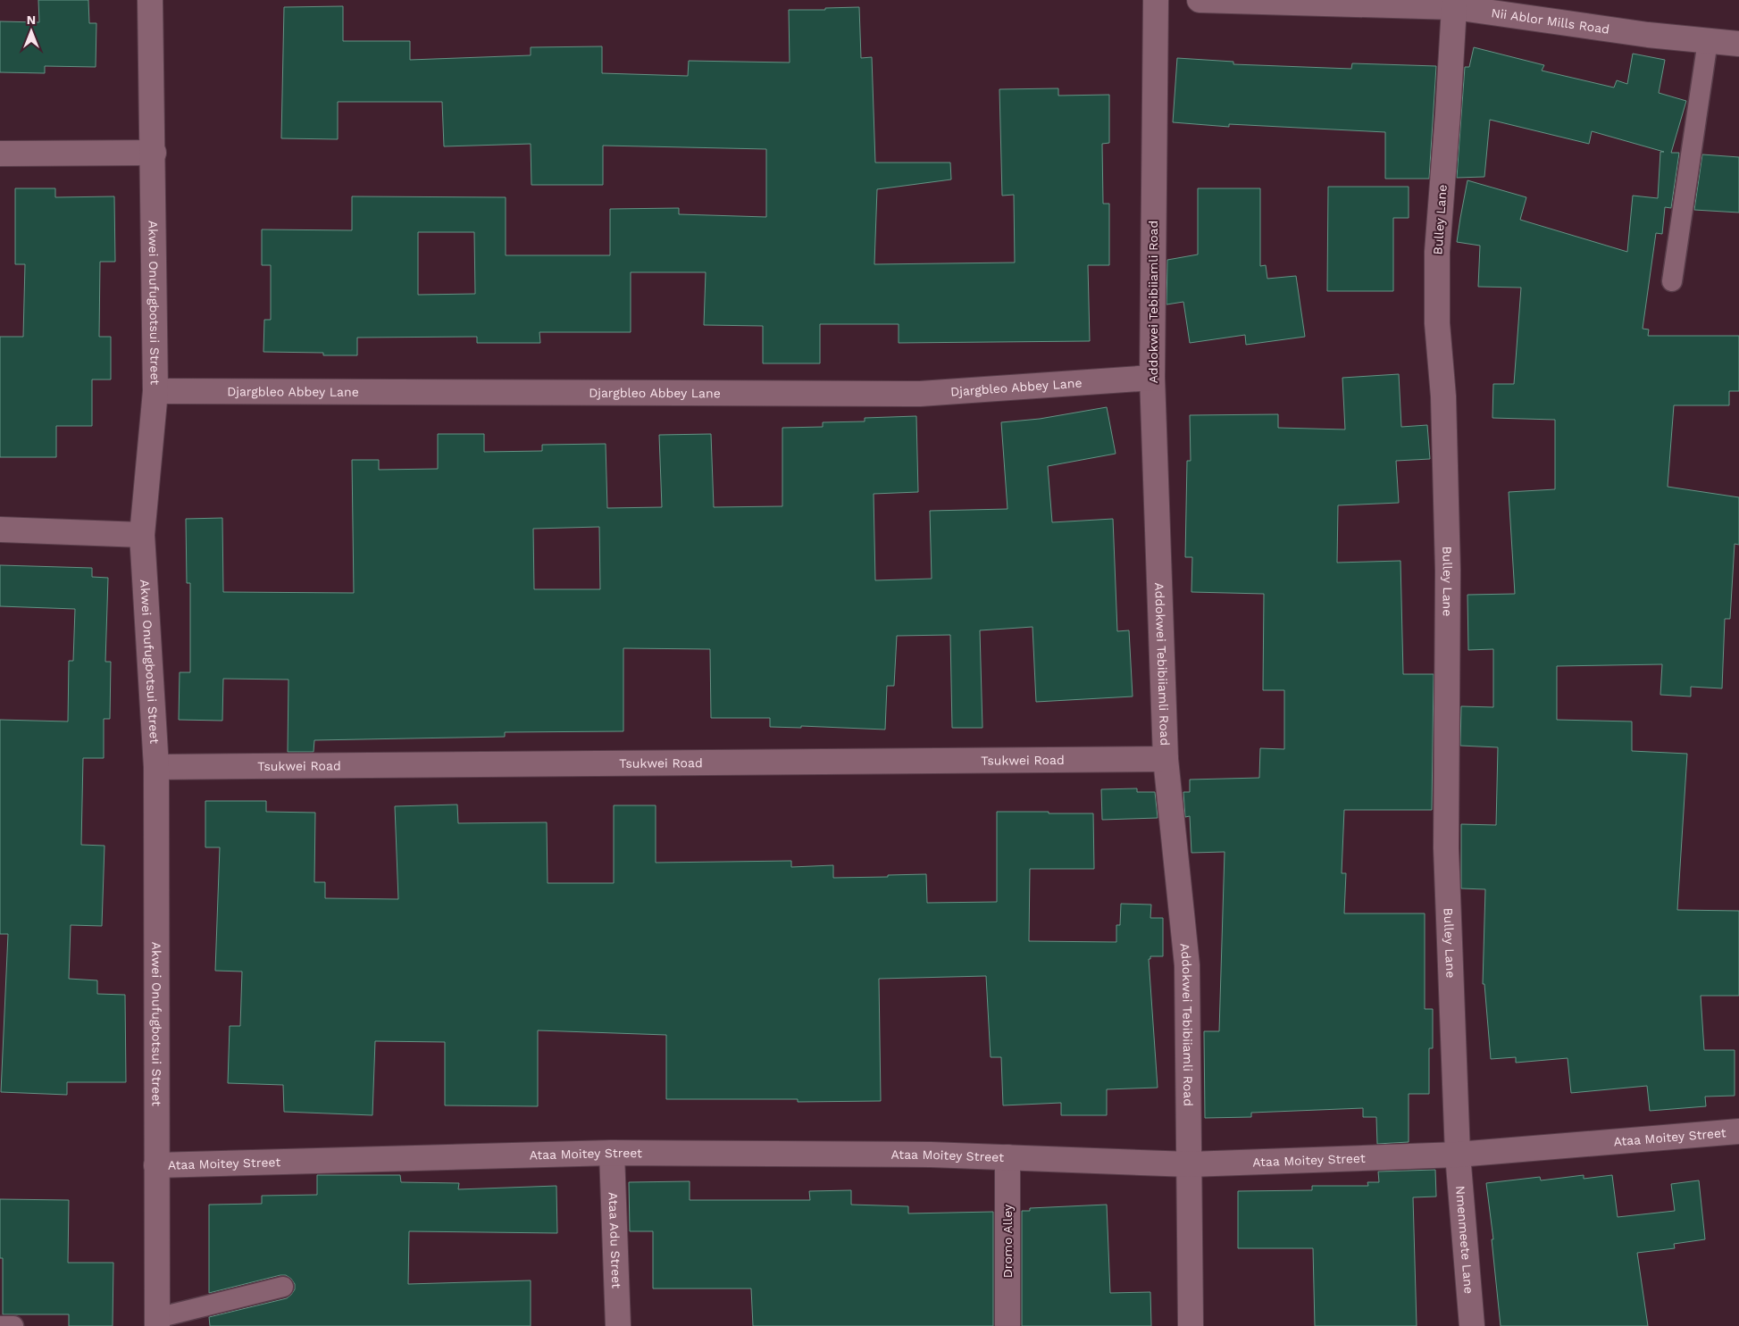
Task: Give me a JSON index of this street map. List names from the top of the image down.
{
  "streets": {
    "street": [
      "Nii Ablor Mills Road",
      "Bulley Lane",
      "Akwei Onufugbotsui Street",
      "Addokwei Tebibiiamli Road",
      "Djargbleo Abbey Lane",
      "Tsukwei Road",
      "Ataa Moitey Street",
      "Ataa Adu Street",
      "Nmenmeete Lane",
      "Dromo Alley"
    ]
  },
  "crossings": [
    ["Nii Ablor Mills Road", "Bulley Lane"],
    ["Bulley Lane", "Ataa Moitey Street"],
    ["Bulley Lane", "Nmenmeete Lane"],
    ["Akwei Onufugbotsui Street", "Djargbleo Abbey Lane"],
    ["Akwei Onufugbotsui Street", "Tsukwei Road"],
    ["Akwei Onufugbotsui Street", "Ataa Moitey Street"],
    ["Addokwei Tebibiiamli Road", "Djargbleo Abbey Lane"],
    ["Addokwei Tebibiiamli Road", "Tsukwei Road"],
    ["Addokwei Tebibiiamli Road", "Ataa Moitey Street"],
    ["Ataa Moitey Street", "Ataa Adu Street"],
    ["Ataa Moitey Street", "Nmenmeete Lane"],
    ["Ataa Moitey Street", "Dromo Alley"]
  ],
  "north": "top"
}
